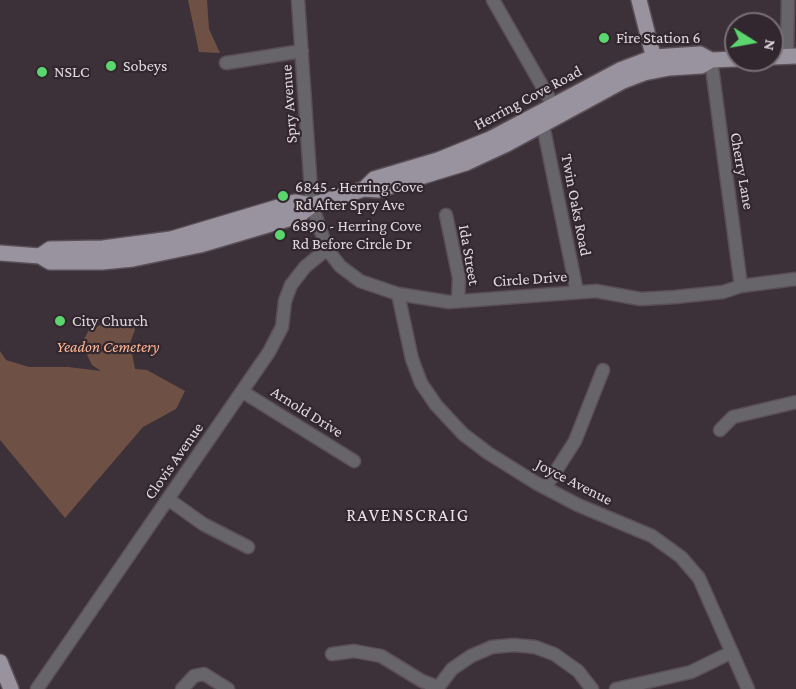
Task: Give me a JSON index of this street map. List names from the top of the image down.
{
  "streets": {
    "main road": ["Herring Cove Road"],
    "street": [
      "Spry Avenue",
      "Cherry Lane",
      "Twin Oaks Road",
      "Ida Street",
      "Circle Drive",
      "Arnold Drive",
      "Clovis Avenue",
      "Joyce Avenue"
    ]
  },
  "crossings": [
    ["Herring Cove Road", "Spry Avenue"],
    ["Herring Cove Road", "Cherry Lane"],
    ["Herring Cove Road", "Twin Oaks Road"],
    ["Herring Cove Road", "Circle Drive"],
    ["Spry Avenue", "Circle Drive"],
    ["Cherry Lane", "Circle Drive"],
    ["Twin Oaks Road", "Circle Drive"],
    ["Ida Street", "Circle Drive"],
    ["Circle Drive", "Clovis Avenue"],
    ["Circle Drive", "Joyce Avenue"],
    ["Arnold Drive", "Clovis Avenue"]
  ],
  "districts": ["RAVENSCRAIG"],
  "parks": ["Yeadon Cemetery"],
  "places": [
    "Fire Station 6",
    "Sobeys",
    "NSLC",
    "6845 - Herring Cove Rd After Spry Ave",
    "6890 - Herring Cove Rd Before Circle Dr",
    "City Church"
  ],
  "north": "right"
}
